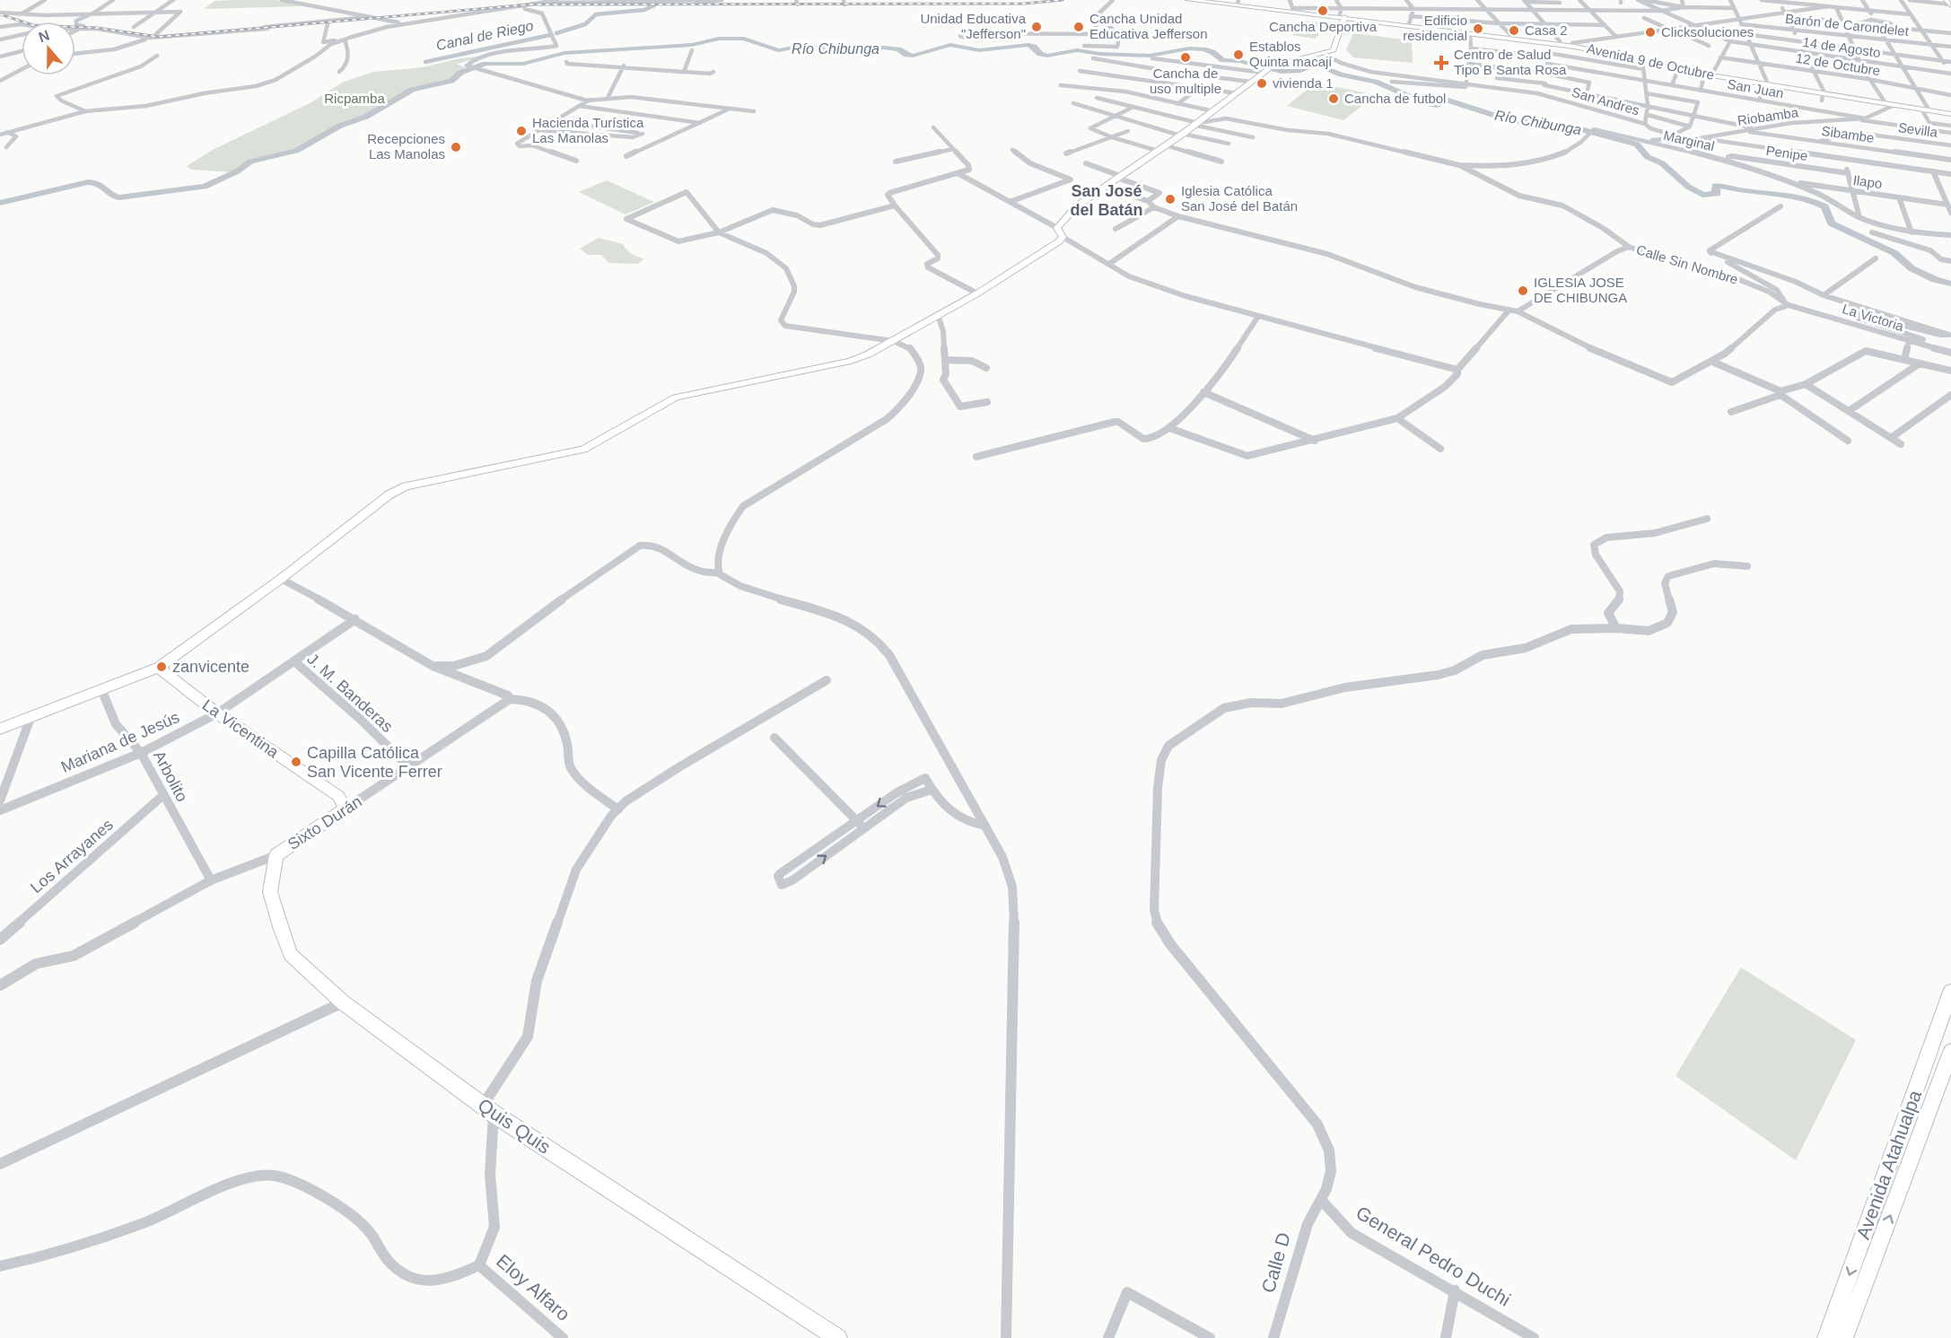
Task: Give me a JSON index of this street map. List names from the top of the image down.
{
  "streets": {
    "main road": ["Avenida 9 de Octubre"],
    "street": [
      "Barón de Carondelet",
      "14 de Agosto",
      "12 de Octubre",
      "San Juan",
      "San Andres",
      "Riobamba",
      "Sevilla",
      "Sibambe",
      "Marginal",
      "Penipe",
      "Ilapo",
      "Calle Sin Nombre",
      "La Victoria",
      "J. M. Banderas",
      "La Vicentina",
      "Mariana de Jesús",
      "Arbolito",
      "Sixto Durán",
      "Los Arrayanes",
      "Quis Quis",
      "Avenida Atahualpa",
      "General Pedro Duchi",
      "Calle D",
      "Eloy Alfaro"
    ]
  },
  "crossings": [
    ["Avenida 9 de Octubre", "Riobamba"],
    ["San Juan", "Riobamba"],
    ["San Andres", "Riobamba"],
    ["Riobamba", "Sibambe"],
    ["Riobamba", "Marginal"],
    ["Sevilla", "Sibambe"],
    ["Marginal", "Penipe"],
    ["Marginal", "Ilapo"],
    ["Marginal", "Calle Sin Nombre"],
    ["Calle Sin Nombre", "La Victoria"],
    ["J. M. Banderas", "Mariana de Jesús"],
    ["J. M. Banderas", "Sixto Durán"],
    ["La Vicentina", "Mariana de Jesús"],
    ["La Vicentina", "Sixto Durán"],
    ["Mariana de Jesús", "Arbolito"],
    ["Arbolito", "Sixto Durán"],
    ["Arbolito", "Los Arrayanes"],
    ["Sixto Durán", "Quis Quis"],
    ["General Pedro Duchi", "Calle D"]
  ],
  "districts": ["San José del Batán"],
  "water": ["Canal de Riego", "Río Chibunga"],
  "parks": ["Ricpamba"],
  "places": {
    "other": [
      "Cancha Deportiva",
      "Unidad Educativa \"Jefferson\"",
      "Cancha Unidad Educativa Jefferson",
      "Edificio residencial",
      "Casa 2",
      "Clicksoluciones",
      "Establos Quinta macají",
      "Cancha de uso multiple",
      "vivienda 1",
      "Cancha de futbol",
      "Hacienda Turística Las Manolas",
      "Recepciones Las Manolas",
      "Iglesia Católica San José del Batán",
      "IGLESIA JOSE DE CHIBUNGA",
      "zanvicente",
      "Capilla Católica San Vicente Ferrer"
    ],
    "health": ["Centro de Salud Tipo B Santa Rosa"]
  },
  "north": "top"
}
